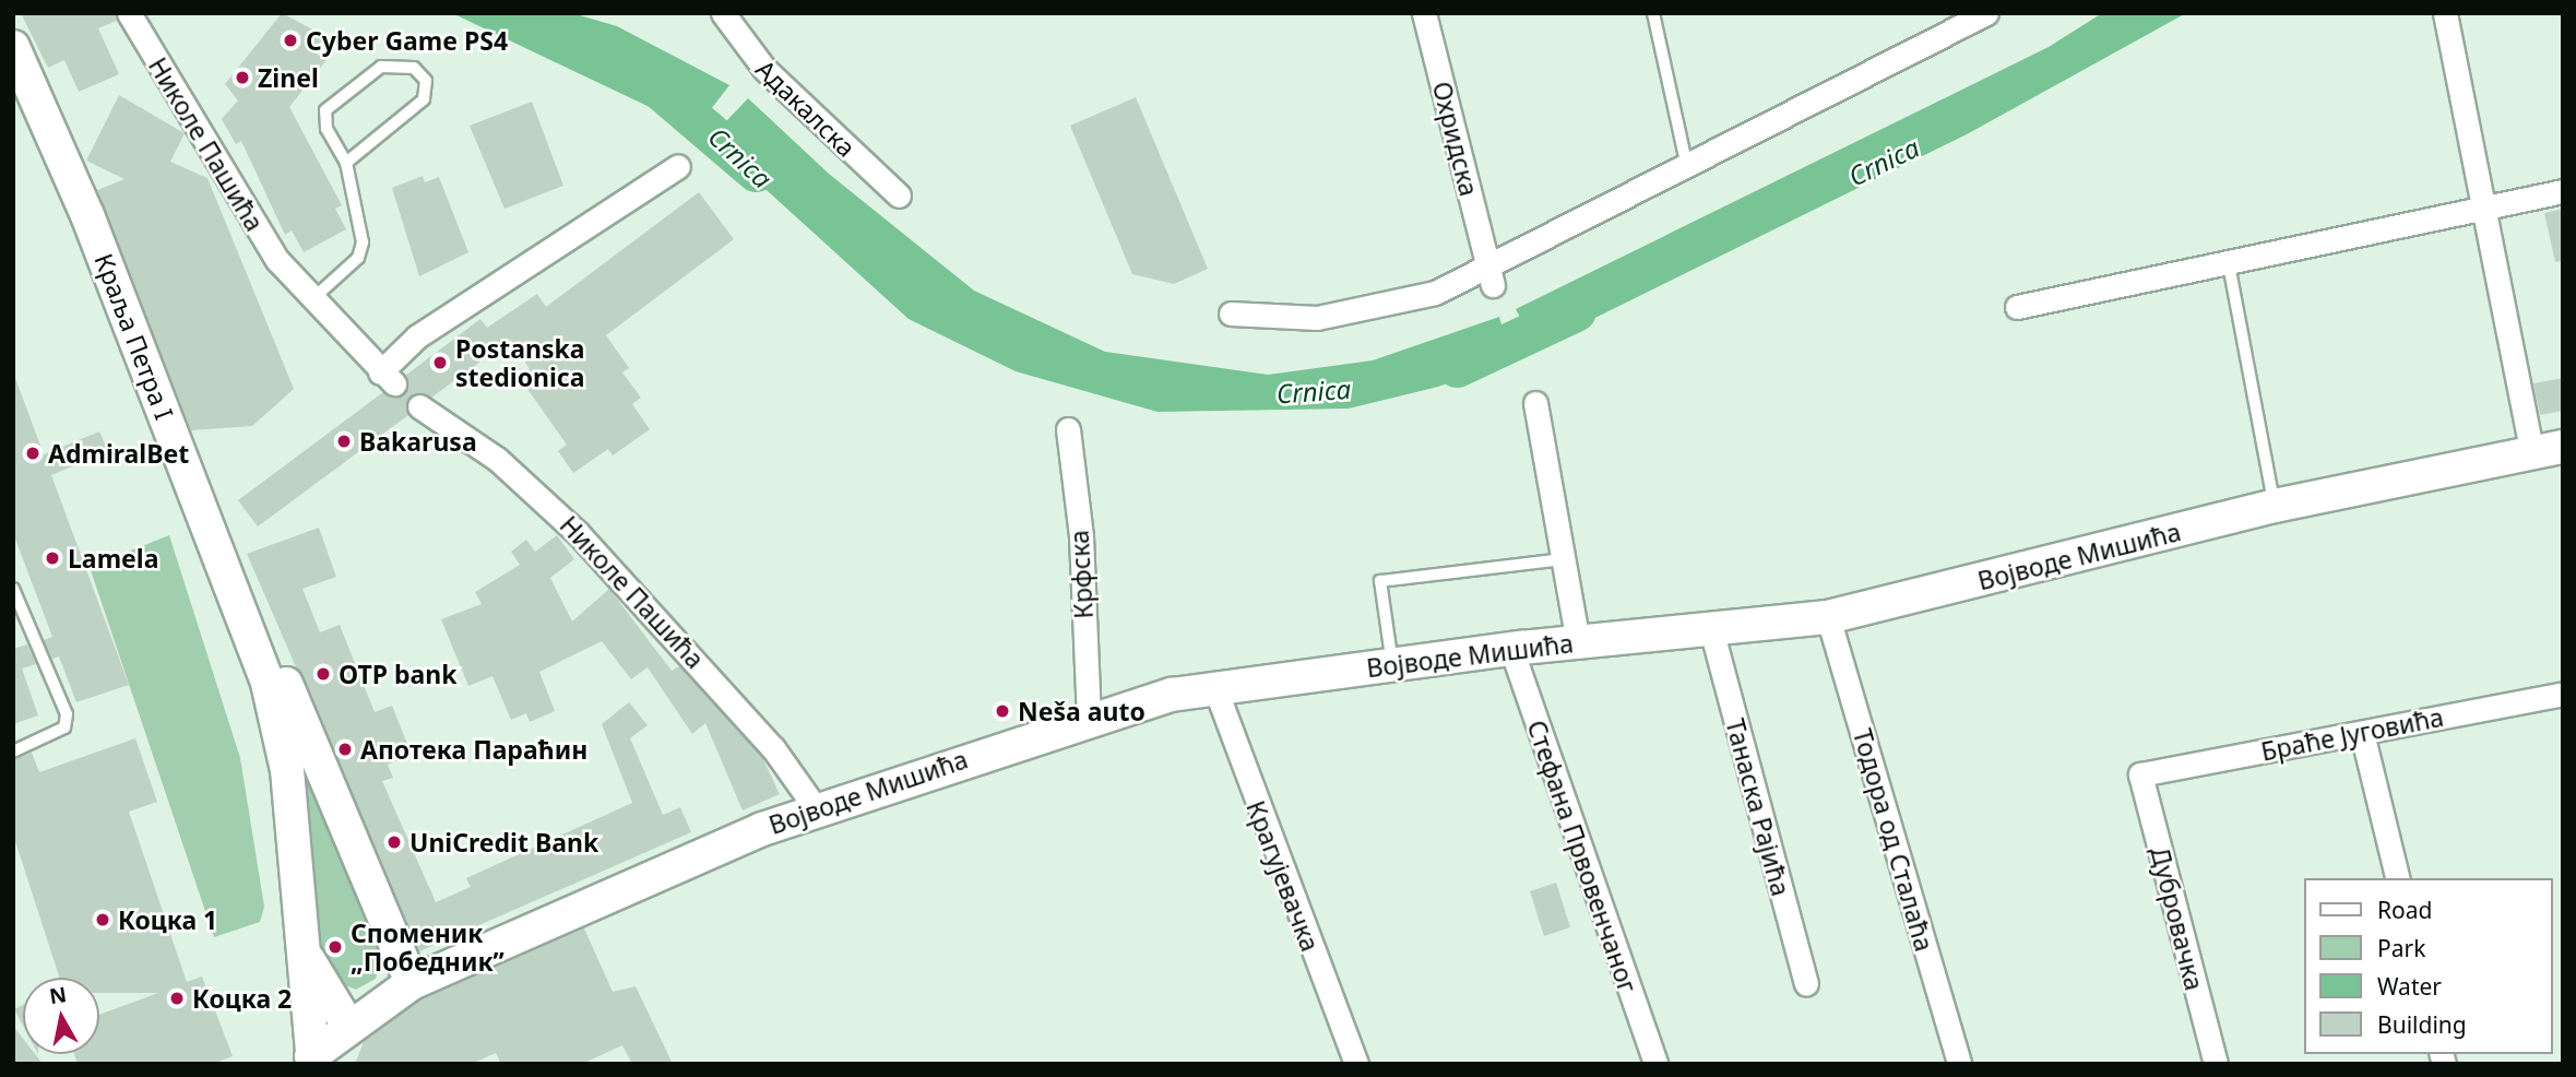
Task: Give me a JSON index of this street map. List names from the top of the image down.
{
  "streets": {
    "main road": ["Краља Петра I", "Војводе Мишића"],
    "street": [
      "Адакалска",
      "Охридска",
      "Николе Пашића",
      "Крфска",
      "Браће Југовића",
      "Танаска Рајића",
      "Тодора од Сталаћа",
      "Стефана Првовенчаног",
      "Крагујевачка",
      "Дубровачка"
    ]
  },
  "crossings": [
    ["Николе Пашића", "Војводе Мишића"],
    ["Краља Петра I", "Војводе Мишића"],
    ["Војводе Мишића", "Крфска"],
    ["Војводе Мишића", "Танаска Рајића"],
    ["Војводе Мишића", "Тодора од Сталаћа"],
    ["Војводе Мишића", "Стефана Првовенчаног"],
    ["Војводе Мишића", "Крагујевачка"],
    ["Браће Југовића", "Дубровачка"]
  ],
  "water": ["Crnica"],
  "places": [
    "Cyber Game PS4",
    "Zinel",
    "Postanska stedionica",
    "Bakarusa",
    "AdmiralBet",
    "Lamela",
    "OTP bank",
    "Neša auto",
    "Апотека Параћин",
    "UniCredit Bank",
    "Коцка 1",
    "Споменик „Победник”",
    "Коцка 2"
  ],
  "legend": [
    "Road",
    "Park",
    "Water",
    "Building"
  ],
  "north": "top"
}
